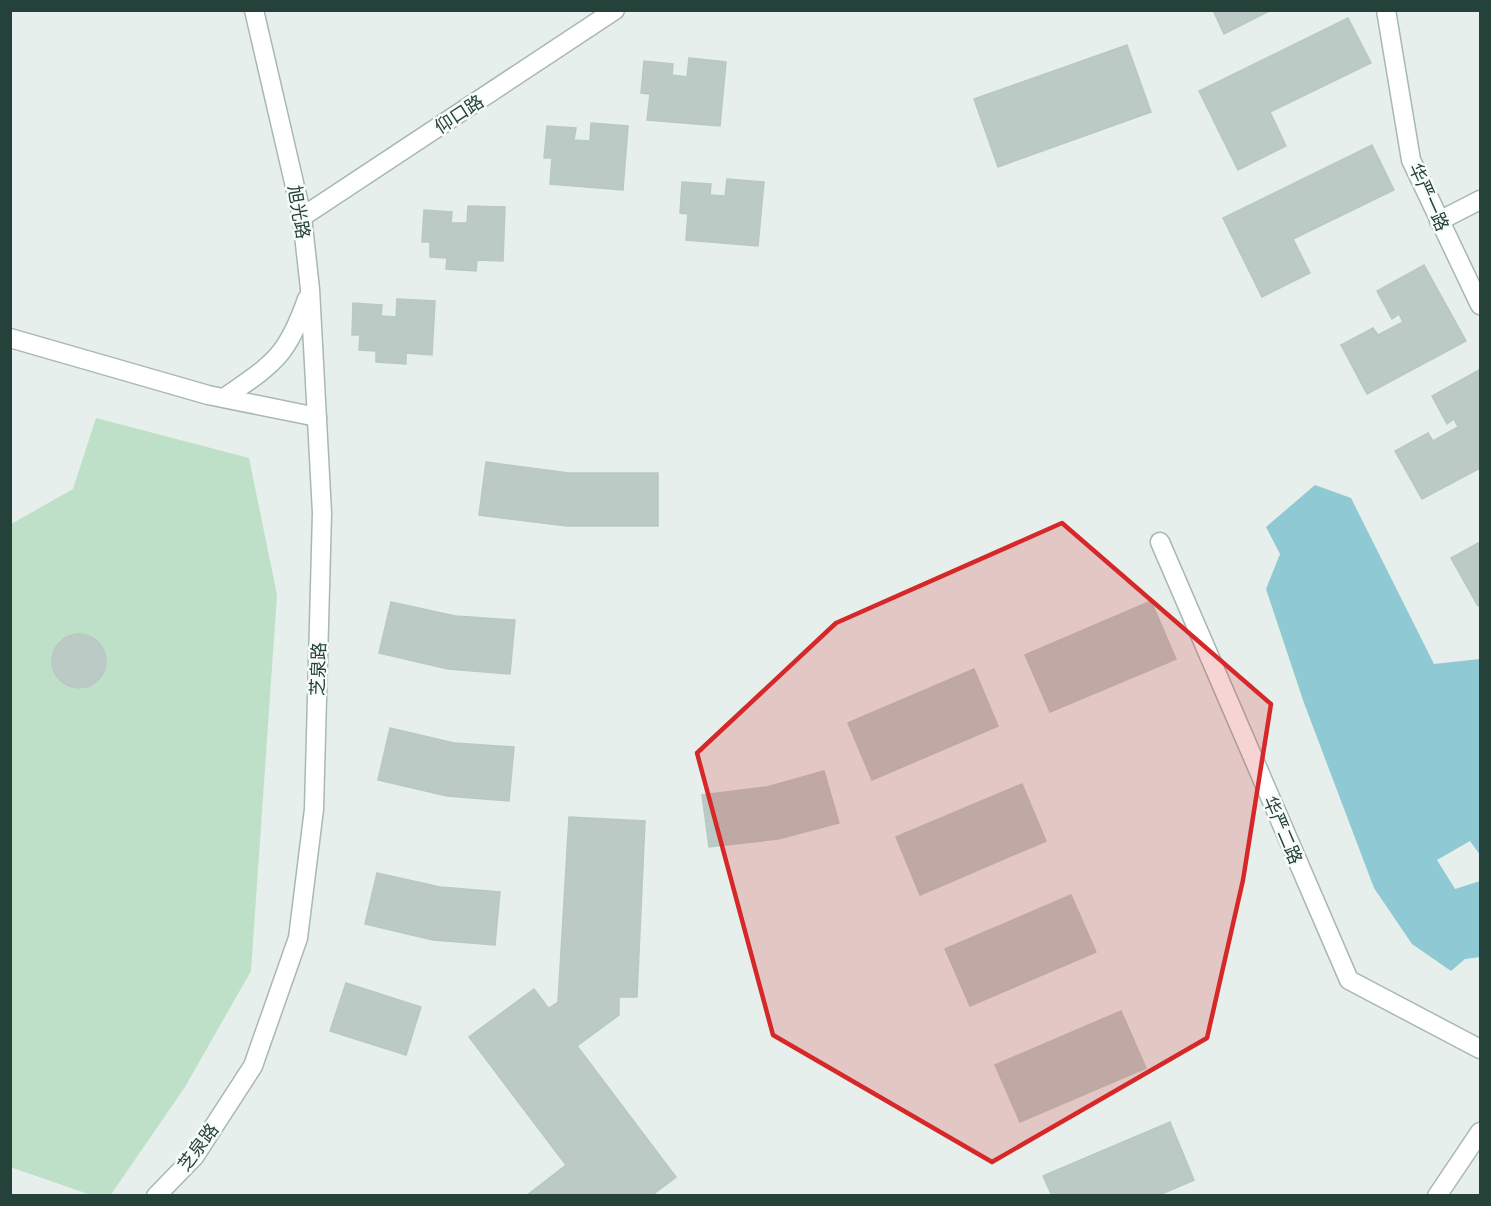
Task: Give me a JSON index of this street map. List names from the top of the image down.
{
  "streets": {
    "street": [
      "仰口路",
      "华严一路",
      "旭光路",
      "芝泉路",
      "华严二路"
    ]
  },
  "crossings": [
    ["仰口路", "旭光路"],
    ["旭光路", "芝泉路"]
  ]
}
